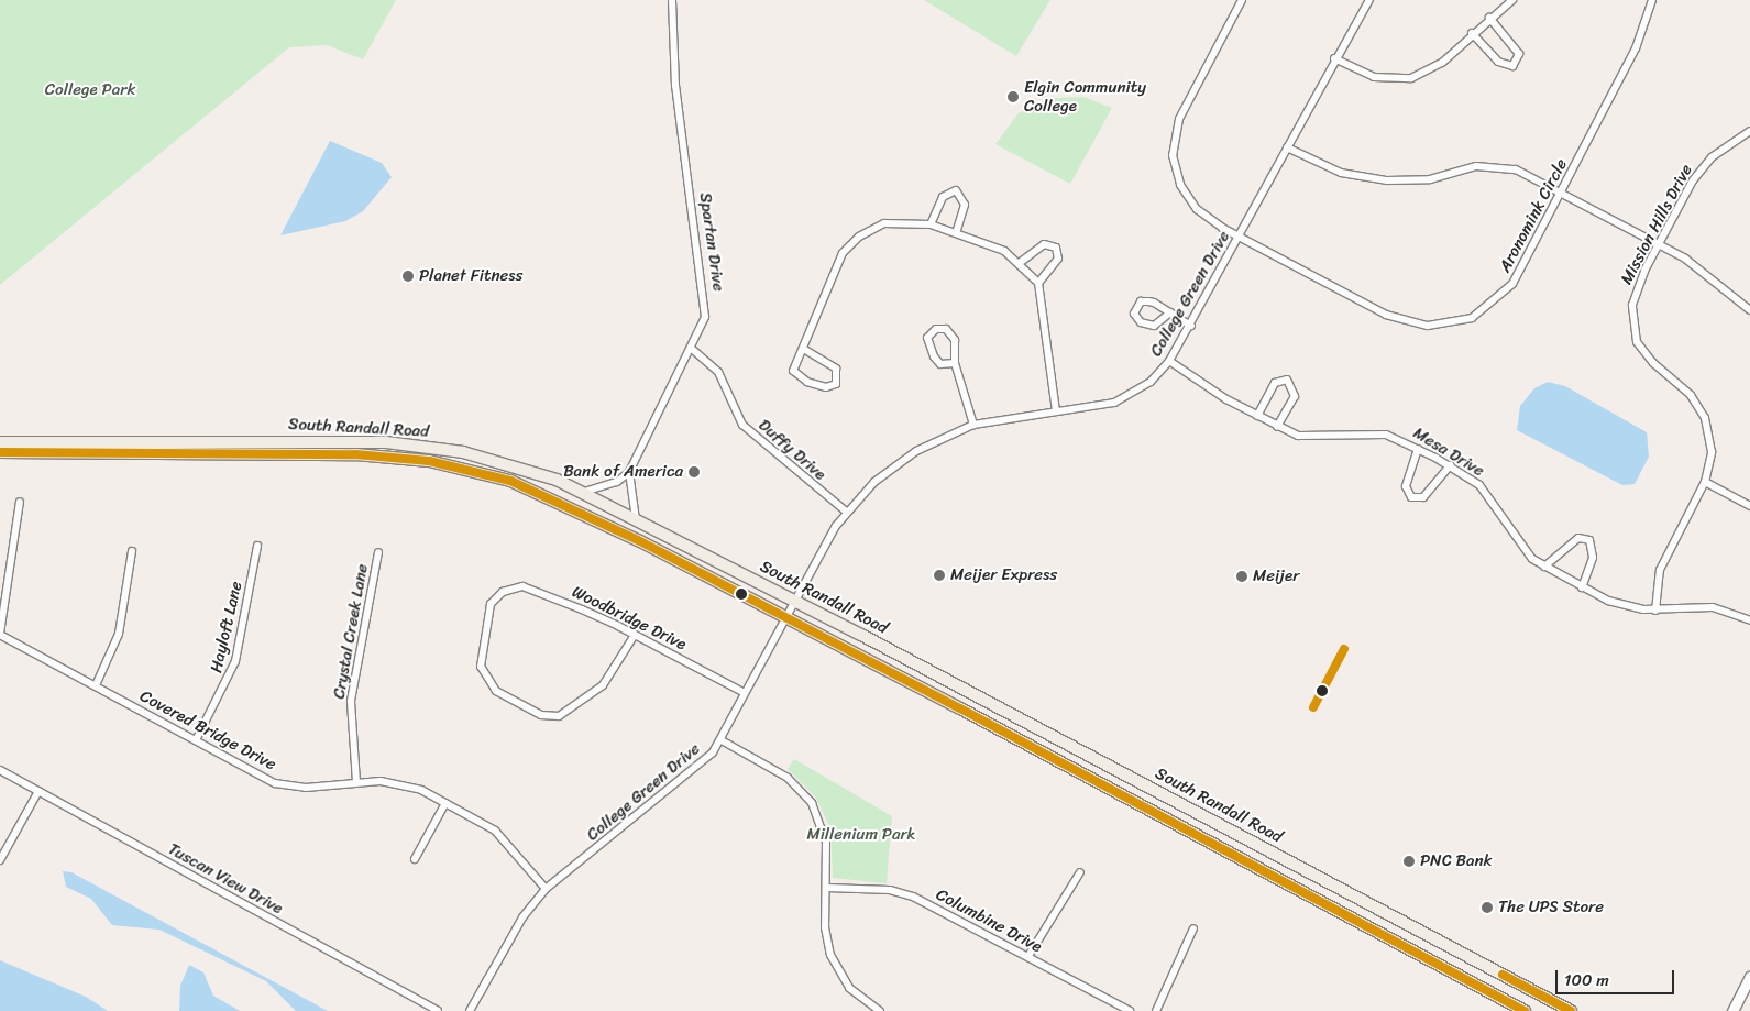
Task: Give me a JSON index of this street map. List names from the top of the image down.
{
  "streets": {
    "main road": ["South Randall Road"],
    "street": [
      "Aronomink Circle",
      "Mission Hills Drive",
      "Spartan Drive",
      "College Green Drive",
      "Duffy Drive",
      "Mesa Drive",
      "Woodbridge Drive",
      "Hayloft Lane",
      "Crystal Creek Lane",
      "Covered Bridge Drive",
      "Tuscan View Drive",
      "Columbine Drive"
    ]
  },
  "crossings": [
    ["Aronomink Circle", "College Green Drive"],
    ["Mission Hills Drive", "Mesa Drive"],
    ["Spartan Drive", "Duffy Drive"],
    ["College Green Drive", "South Randall Road"],
    ["College Green Drive", "Duffy Drive"],
    ["College Green Drive", "Mesa Drive"],
    ["College Green Drive", "Woodbridge Drive"],
    ["College Green Drive", "Covered Bridge Drive"],
    ["Hayloft Lane", "Covered Bridge Drive"],
    ["Crystal Creek Lane", "Covered Bridge Drive"]
  ],
  "parks": ["College Park", "Millenium Park"],
  "places": [
    "Elgin Community College",
    "Planet Fitness",
    "Bank of America",
    "Meijer Express",
    "Meijer",
    "PNC Bank",
    "The UPS Store"
  ],
  "scale_bar": "100 m"
}
